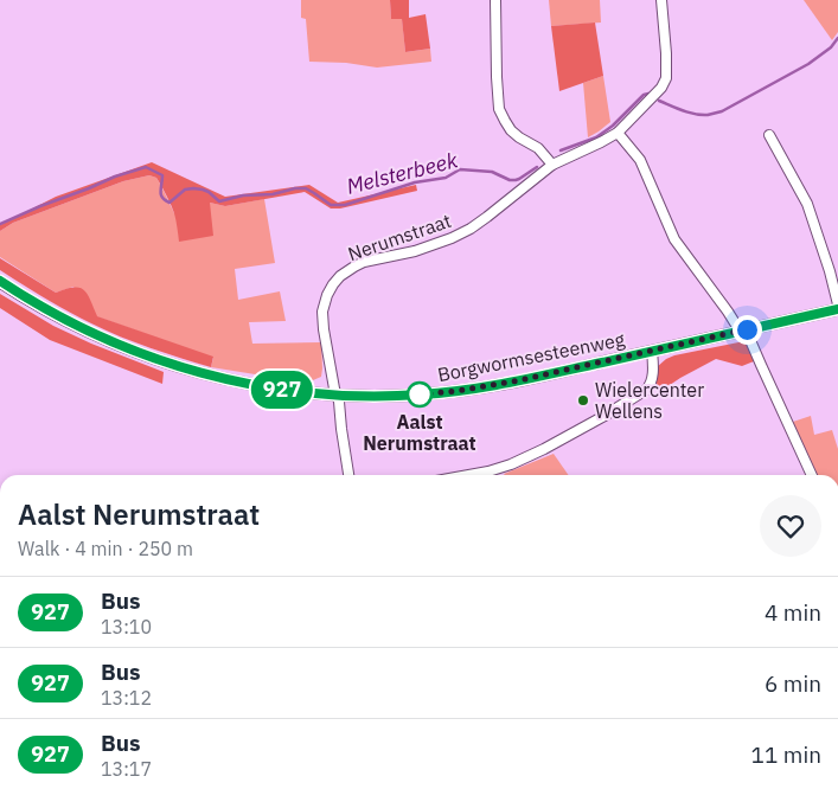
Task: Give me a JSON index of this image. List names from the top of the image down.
{
  "streets": {
    "main road": ["Borgwormsesteenweg"],
    "street": ["Nerumstraat"]
  },
  "crossings": [
    ["Nerumstraat", "Borgwormsesteenweg"]
  ],
  "water": ["Melsterbeek"],
  "places": ["Aalst Nerumstraat", "Wielercenter Wellens"],
  "lines": ["bus line 927"],
  "page": {
    "on_map": "927",
    "heading": ["Aalst Nerumstraat", "Walk · 4 min · 250 m"],
    "list": [
      {
        "mark": "927",
        "name": "Bus",
        "note": "13:10",
        "value": "4 min"
      },
      {
        "mark": "927",
        "name": "Bus",
        "note": "13:12",
        "value": "6 min"
      },
      {
        "mark": "927",
        "name": "Bus",
        "note": "13:17",
        "value": "11 min"
      }
    ]
  }
}
